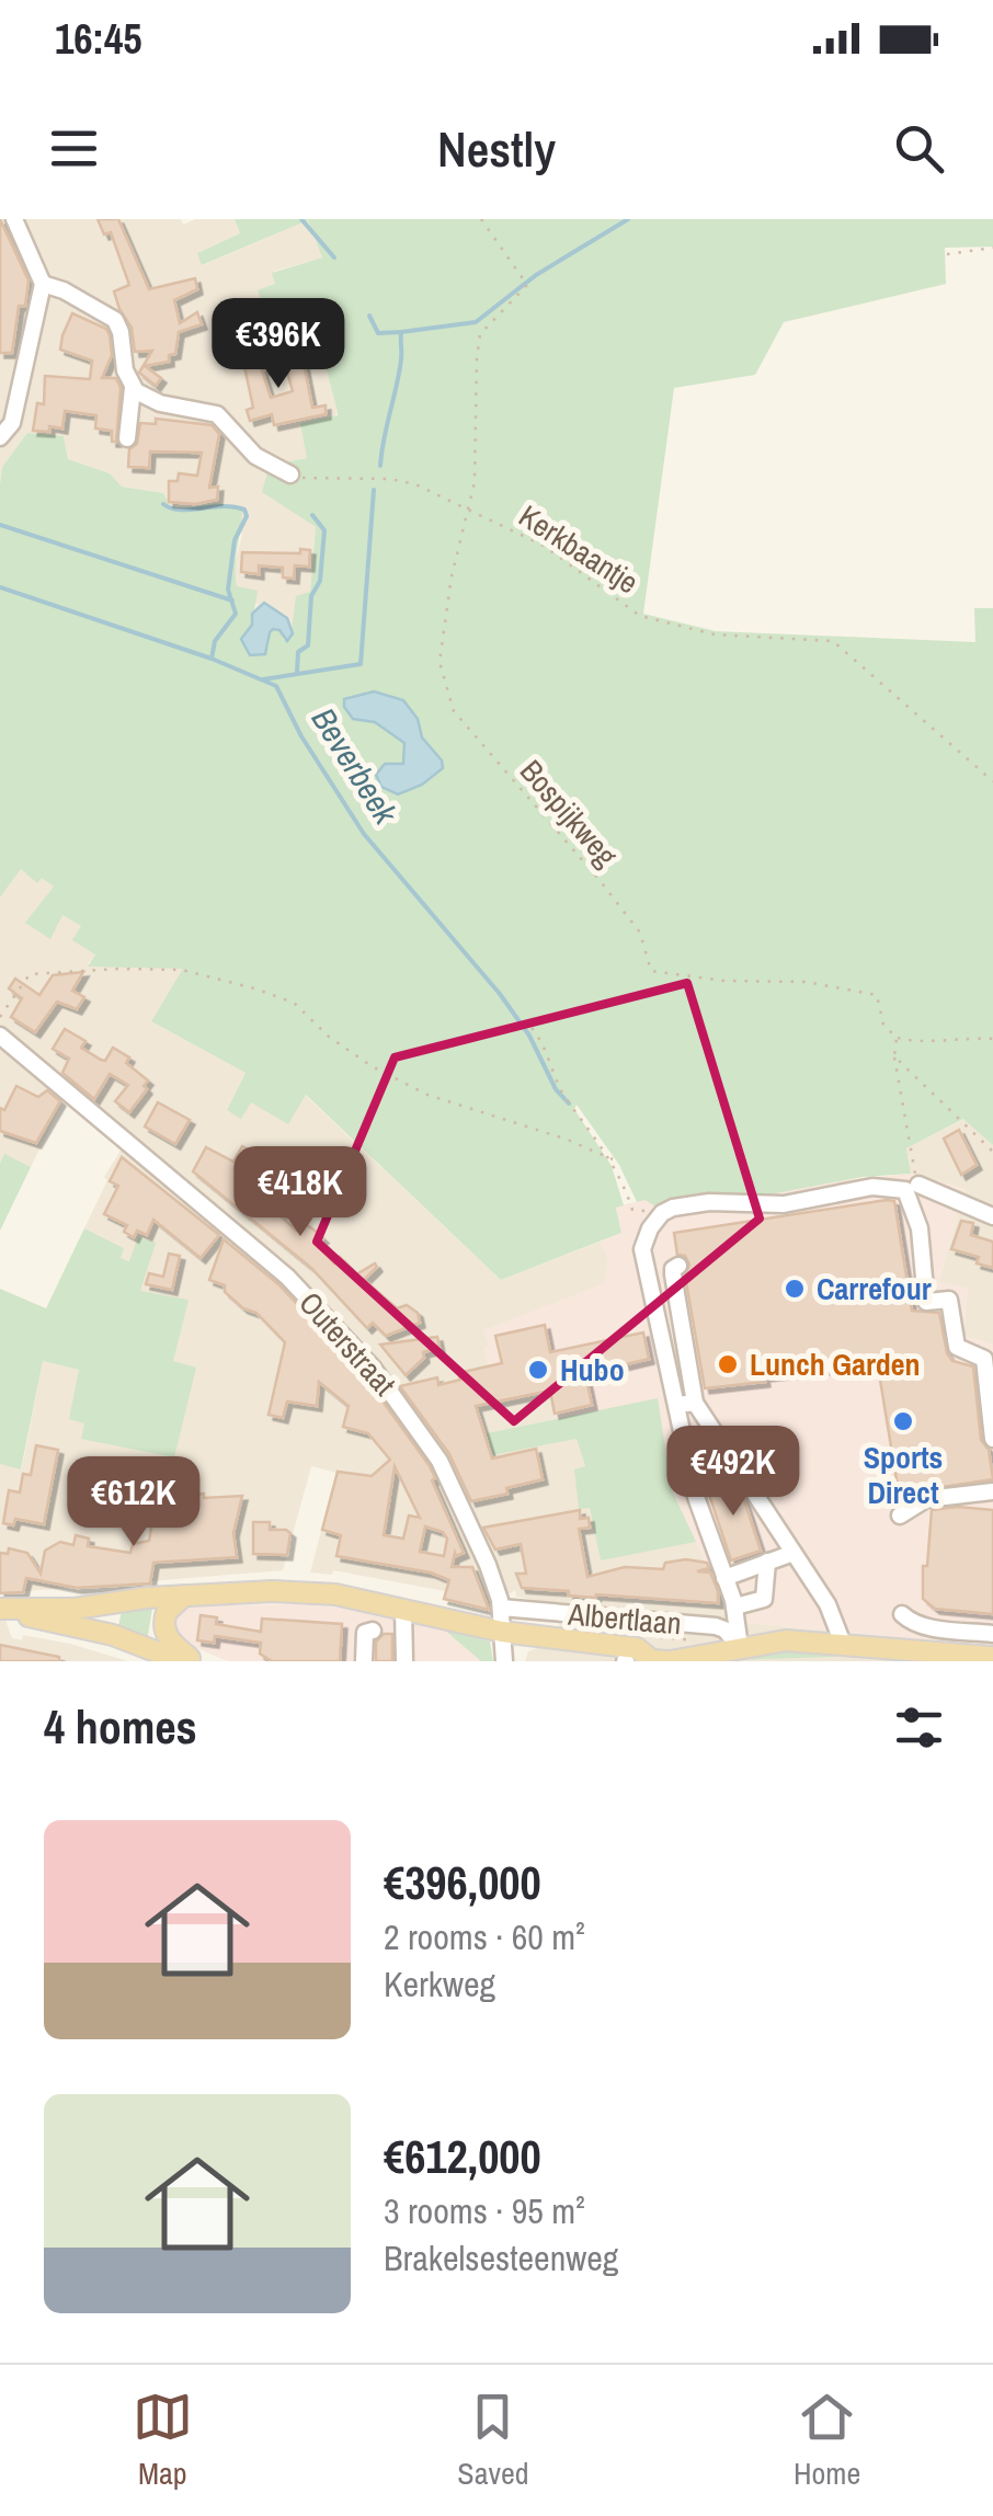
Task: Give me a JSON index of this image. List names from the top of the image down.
{
  "streets": {
    "main road": ["Albertlaan"],
    "street": ["Outerstraat"],
    "path": ["Kerkbaantje", "Bospijkweg"]
  },
  "crossings": [
    ["Kerkbaantje", "Bospijkweg"],
    ["Outerstraat", "Albertlaan"]
  ],
  "water": ["Beverbeek"],
  "places": [
    "Carrefour",
    "Lunch Garden",
    "Hubo",
    "Sports Direct"
  ],
  "page": {
    "status": "16:45",
    "header": "Nestly",
    "price": [
      "€396K",
      "€418K",
      "€492K",
      "€612K"
    ],
    "heading": "4 homes",
    "list": [
      {
        "name": "€396,000",
        "note": "2 rooms · 60 m² · Kerkweg"
      },
      {
        "name": "€612,000",
        "note": "3 rooms · 95 m² · Brakelsesteenweg"
      }
    ],
    "tabs": ["Map", "Saved", "Home"]
  }
}
